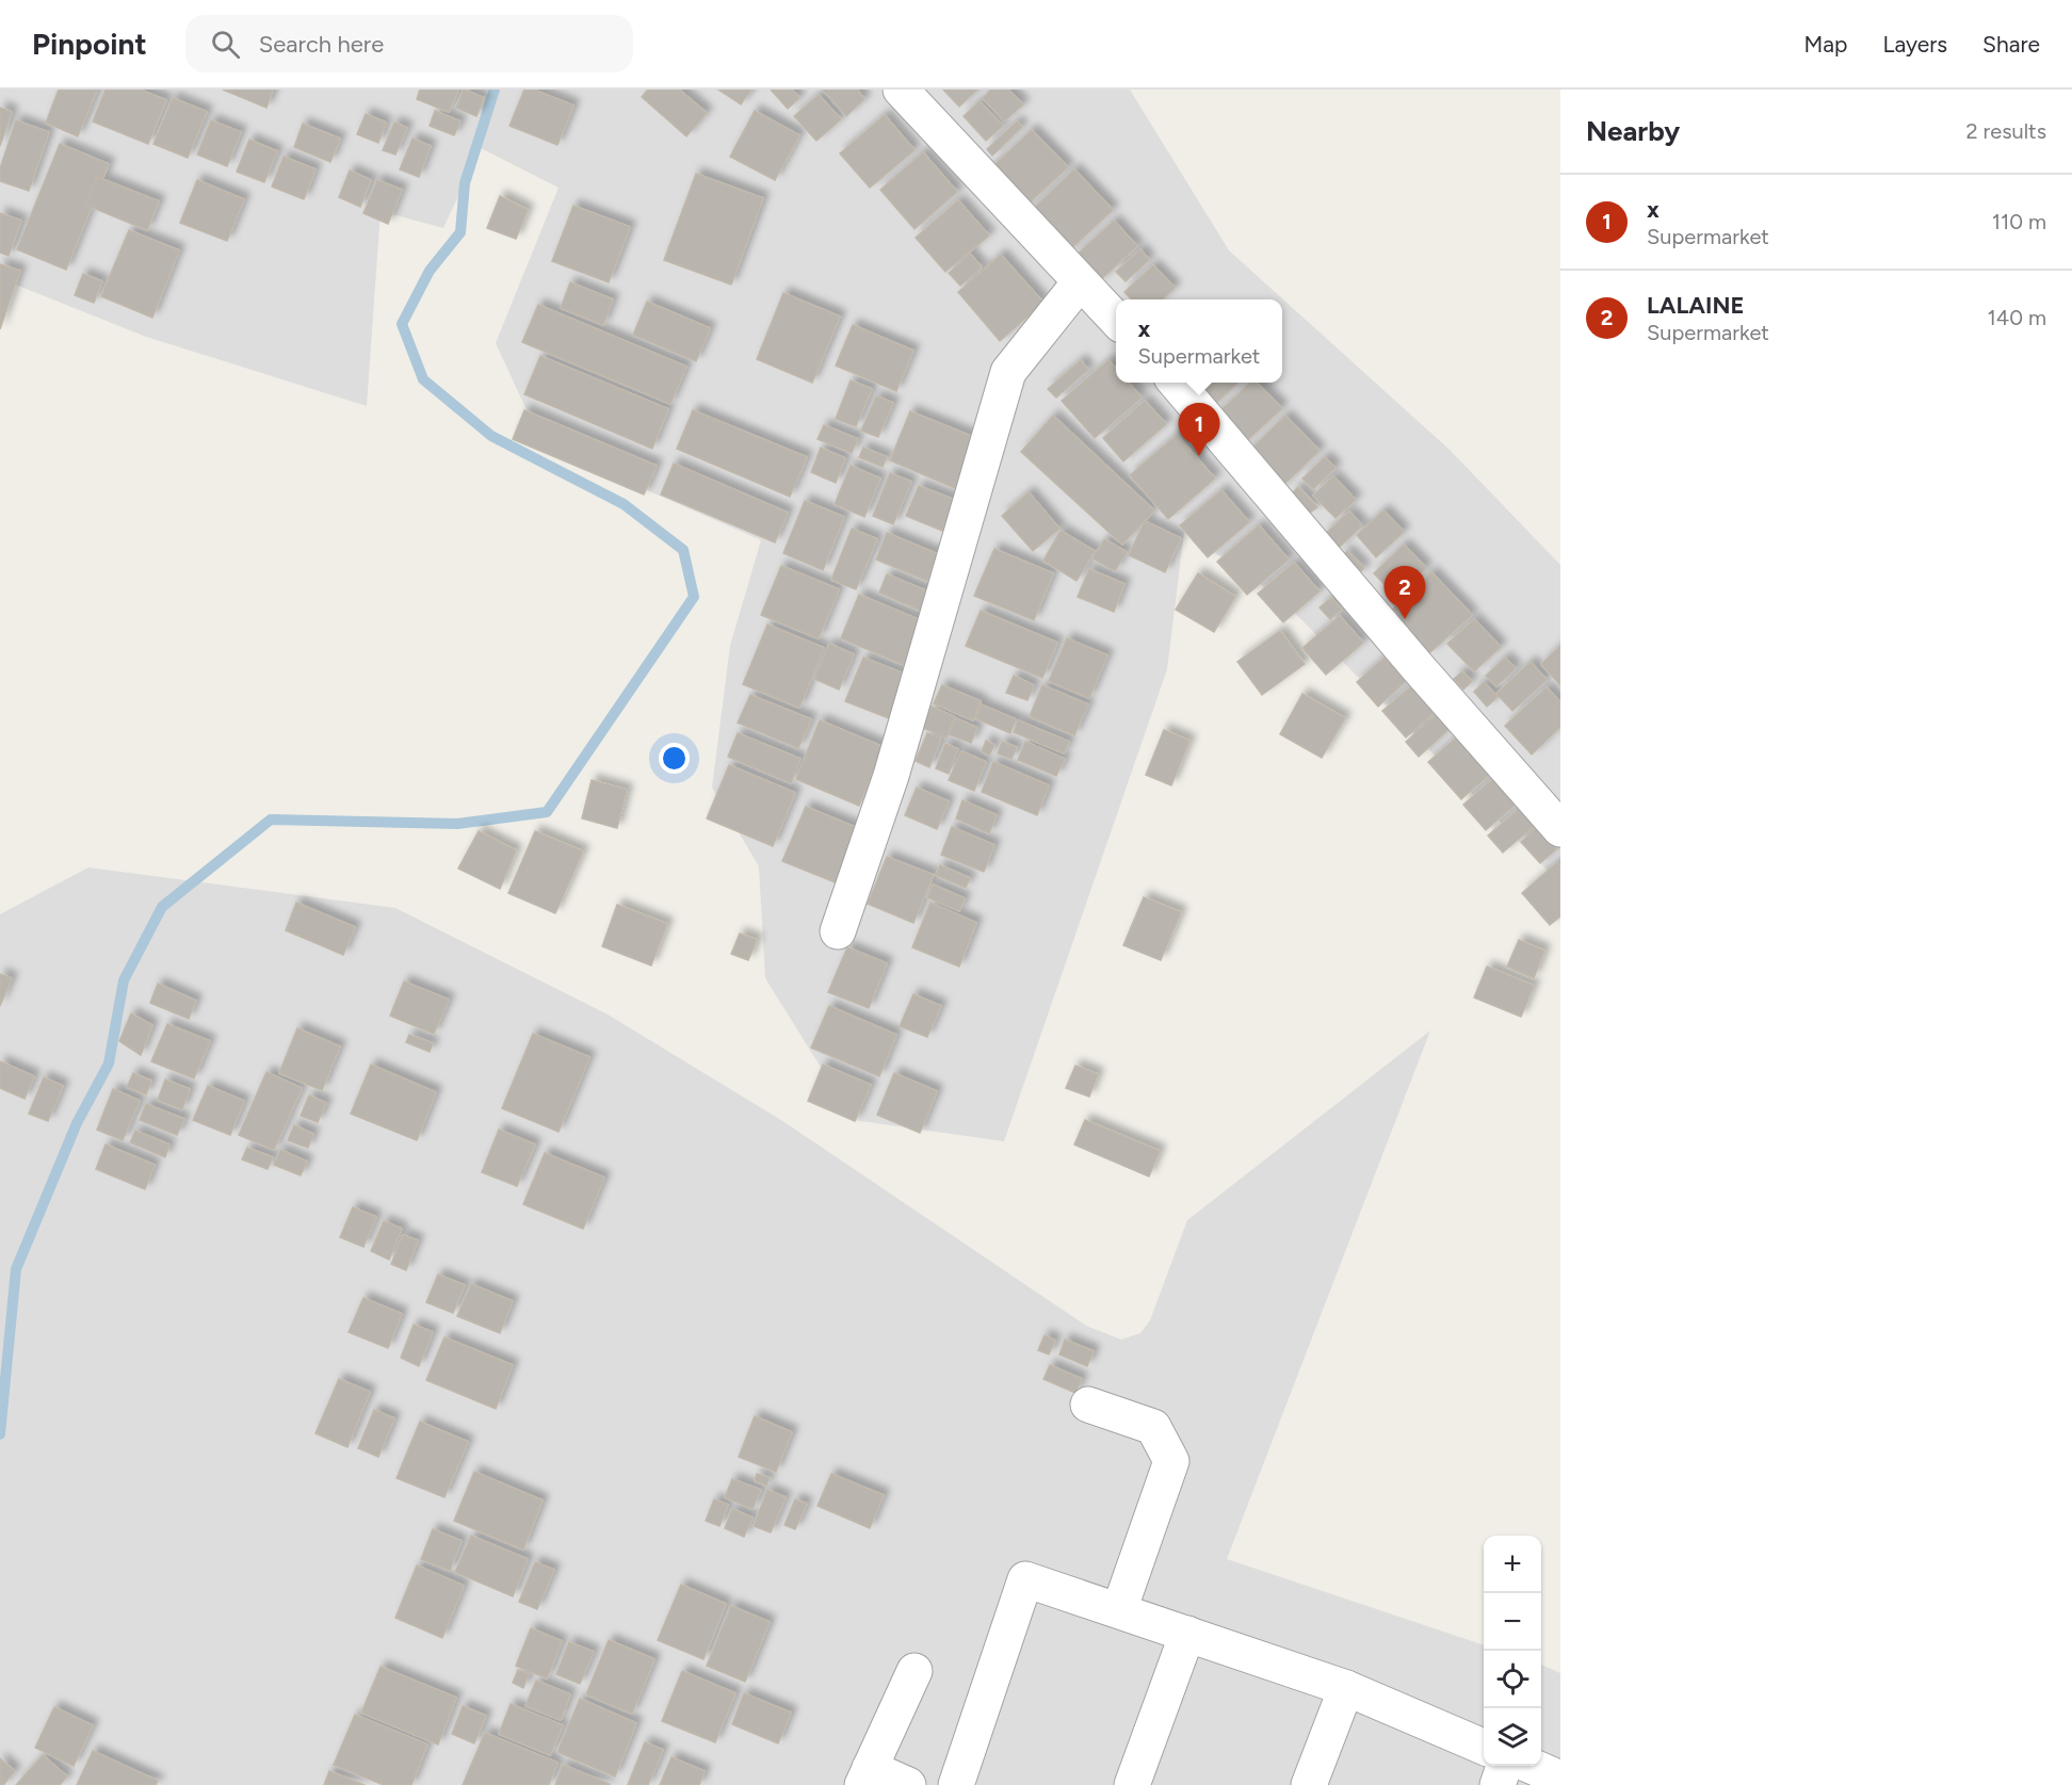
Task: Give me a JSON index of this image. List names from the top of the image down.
{
  "page": {
    "header": "Pinpoint",
    "search": "Search here",
    "nav": ["Map", "Layers", "Share"],
    "heading": ["Nearby", "2 results"],
    "list": [
      {
        "mark": "1",
        "name": "x",
        "note": "Supermarket",
        "value": "110 m"
      },
      {
        "mark": "2",
        "name": "LALAINE",
        "note": "Supermarket",
        "value": "140 m"
      }
    ],
    "popup": ["x", "Supermarket"],
    "pins": ["1", "2"],
    "map_buttons": ["+", "−"]
  }
}
